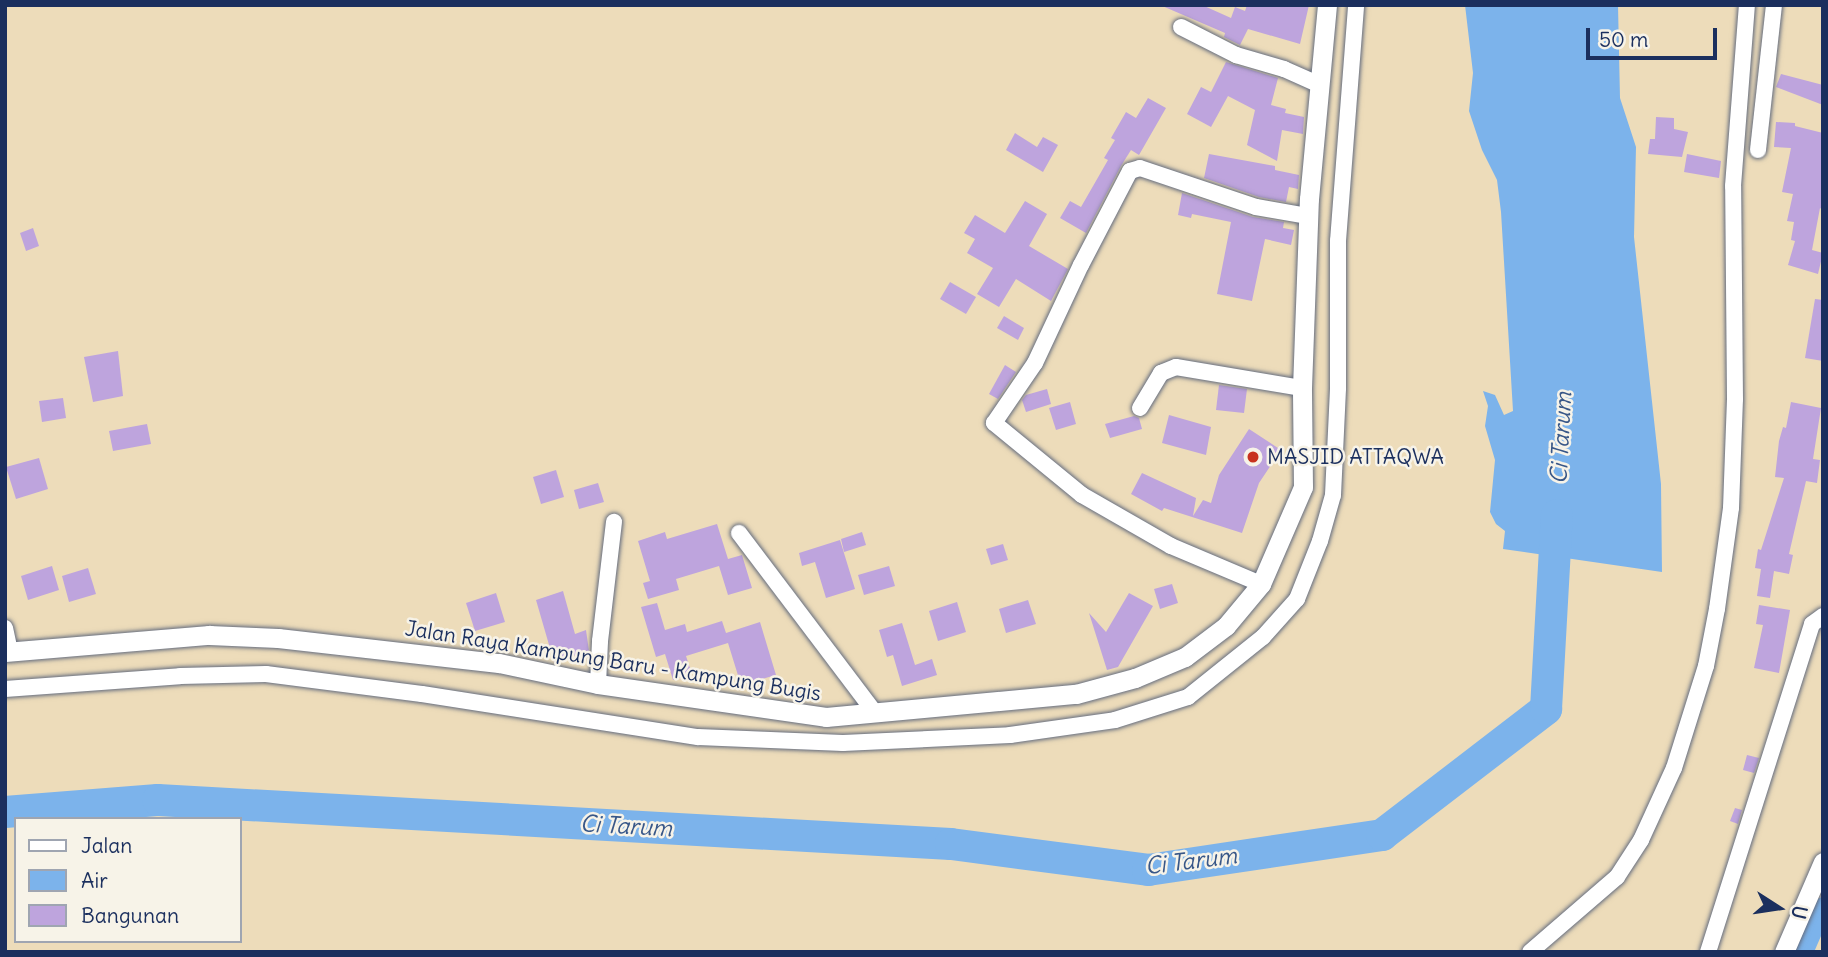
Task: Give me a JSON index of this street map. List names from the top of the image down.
{
  "streets": {
    "street": ["Jalan Raya Kampung Baru - Kampung Bugis"]
  },
  "water": ["Ci Tarum"],
  "places": ["MASJID ATTAQWA"],
  "legend": ["Jalan", "Air", "Bangunan"],
  "scale_bar": "50 m",
  "north": "right"
}
